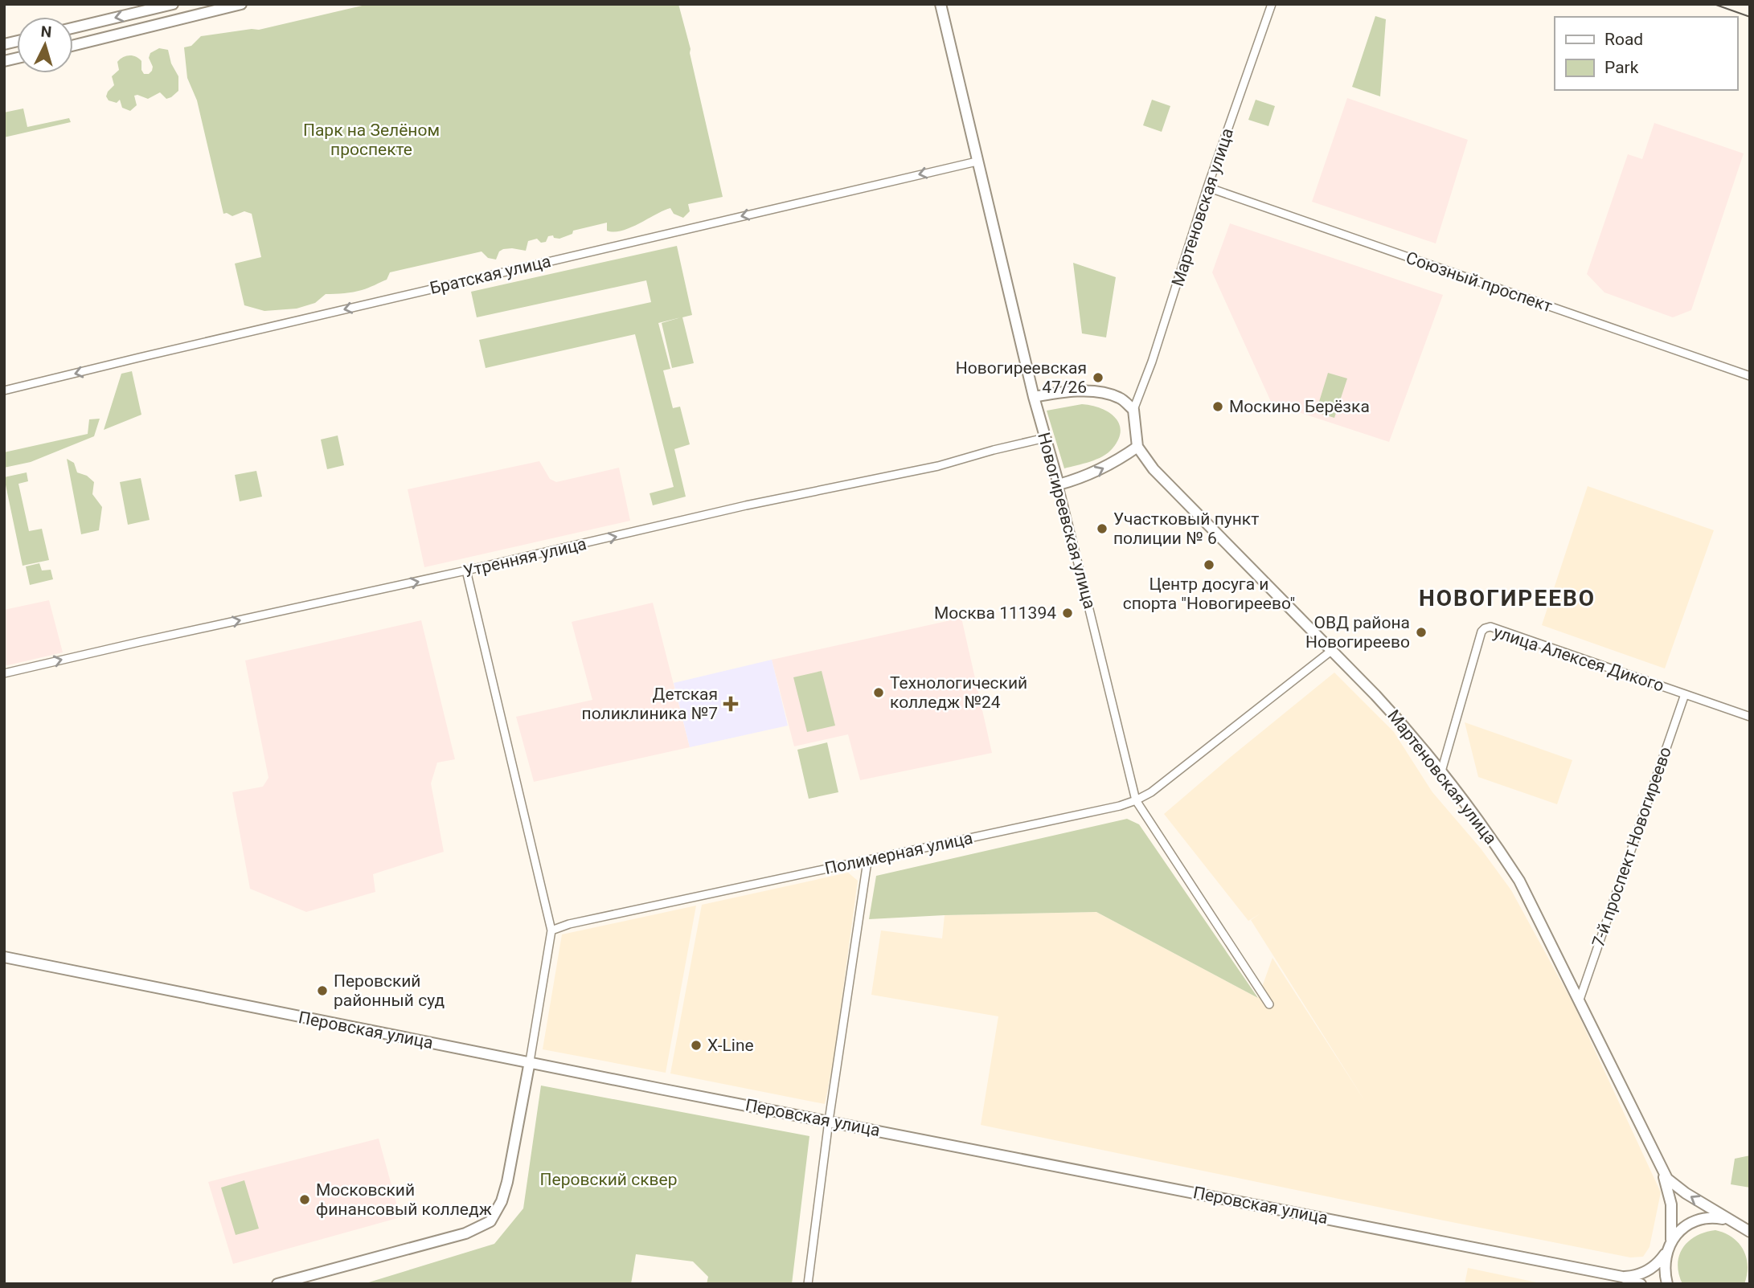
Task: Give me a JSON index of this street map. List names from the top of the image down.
{
  "streets": {
    "main road": ["Мартеновская улица", "Новогиреевская улица", "Перовская улица"],
    "street": [
      "Братская улица",
      "Союзный проспект",
      "Утренняя улица",
      "улица Алексея Дикого",
      "7-й проспект Новогиреево",
      "Полимерная улица"
    ]
  },
  "crossings": [
    ["Мартеновская улица", "Союзный проспект"],
    ["Мартеновская улица", "улица Алексея Дикого"],
    ["Мартеновская улица", "7-й проспект Новогиреево"],
    ["Мартеновская улица", "Полимерная улица"],
    ["Братская улица", "Новогиреевская улица"],
    ["Новогиреевская улица", "Утренняя улица"],
    ["Новогиреевская улица", "Полимерная улица"],
    ["улица Алексея Дикого", "7-й проспект Новогиреево"]
  ],
  "one_way": ["Братская улица", "Утренняя улица"],
  "districts": ["НОВОГИРЕЕВО"],
  "parks": ["Парк на Зелёном проспекте", "Перовский сквер"],
  "places": {
    "other": [
      "Новогиреевская 47/26",
      "Москино Берёзка",
      "Участковый пункт полиции № 6",
      "Центр досуга и спорта \"Новогиреево\"",
      "Москва 111394",
      "ОВД района Новогиреево",
      "Технологический колледж №24",
      "Перовский районный суд",
      "X-Line",
      "Московский финансовый колледж"
    ],
    "health": ["Детская поликлиника №7"]
  },
  "legend": ["Road", "Park"],
  "north": "top"
}
